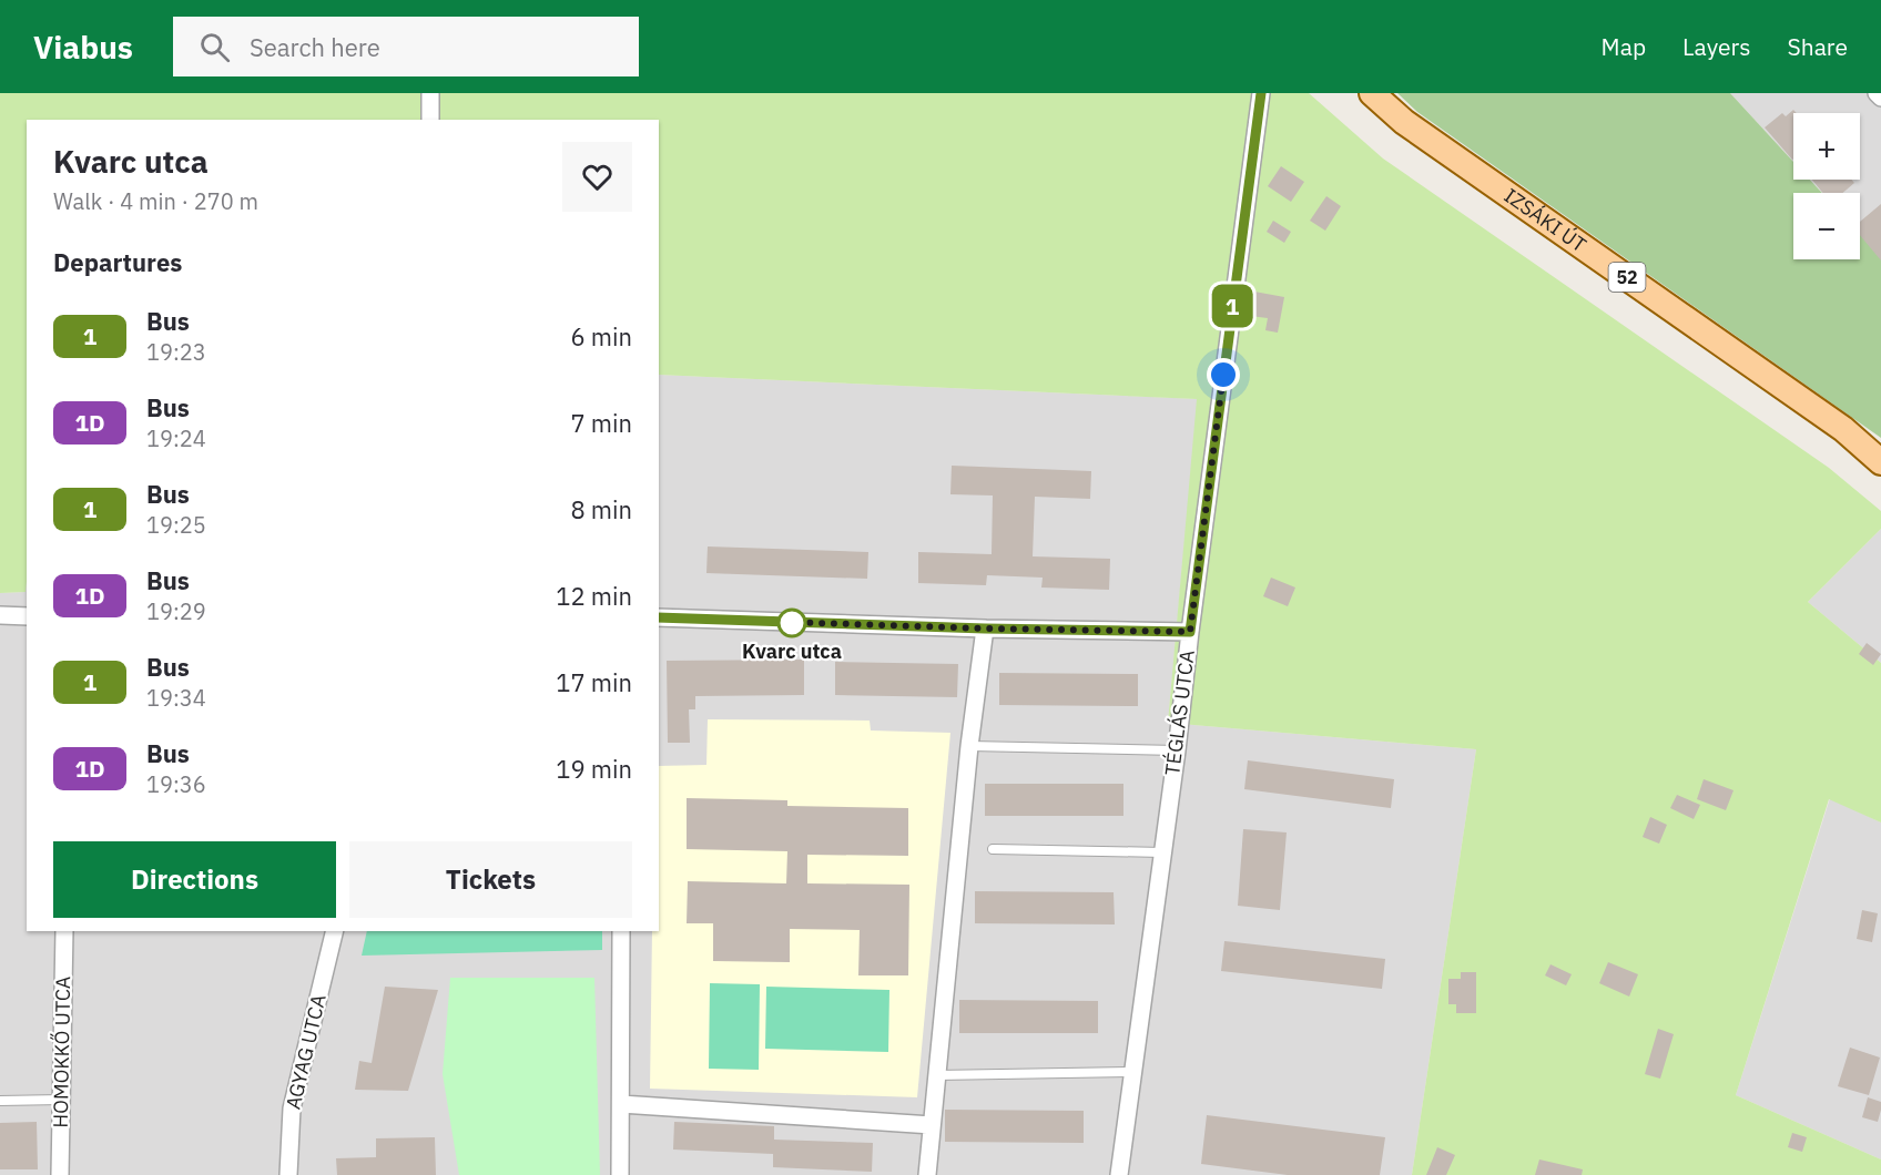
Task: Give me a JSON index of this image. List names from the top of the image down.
{
  "streets": {
    "main road": ["IZSÁKI ÚT", "52"],
    "street": ["TÉGLÁS UTCA", "HOMOKKŐ UTCA", "AGYAG UTCA"]
  },
  "places": ["Kvarc utca"],
  "lines": ["bus line 1"],
  "page": {
    "header": "Viabus",
    "search": "Search here",
    "nav": ["Map", "Layers", "Share"],
    "on_map": "1",
    "map_buttons": ["+", "−"],
    "heading": [
      ["Kvarc utca", "Walk · 4 min · 270 m"],
      "Departures"
    ],
    "list": [
      {
        "mark": "1",
        "name": "Bus",
        "note": "19:23",
        "value": "6 min"
      },
      {
        "mark": "1D",
        "name": "Bus",
        "note": "19:24",
        "value": "7 min"
      },
      {
        "mark": "1",
        "name": "Bus",
        "note": "19:25",
        "value": "8 min"
      },
      {
        "mark": "1D",
        "name": "Bus",
        "note": "19:29",
        "value": "12 min"
      },
      {
        "mark": "1",
        "name": "Bus",
        "note": "19:34",
        "value": "17 min"
      },
      {
        "mark": "1D",
        "name": "Bus",
        "note": "19:36",
        "value": "19 min"
      }
    ],
    "buttons": ["Directions", "Tickets"]
  }
}
